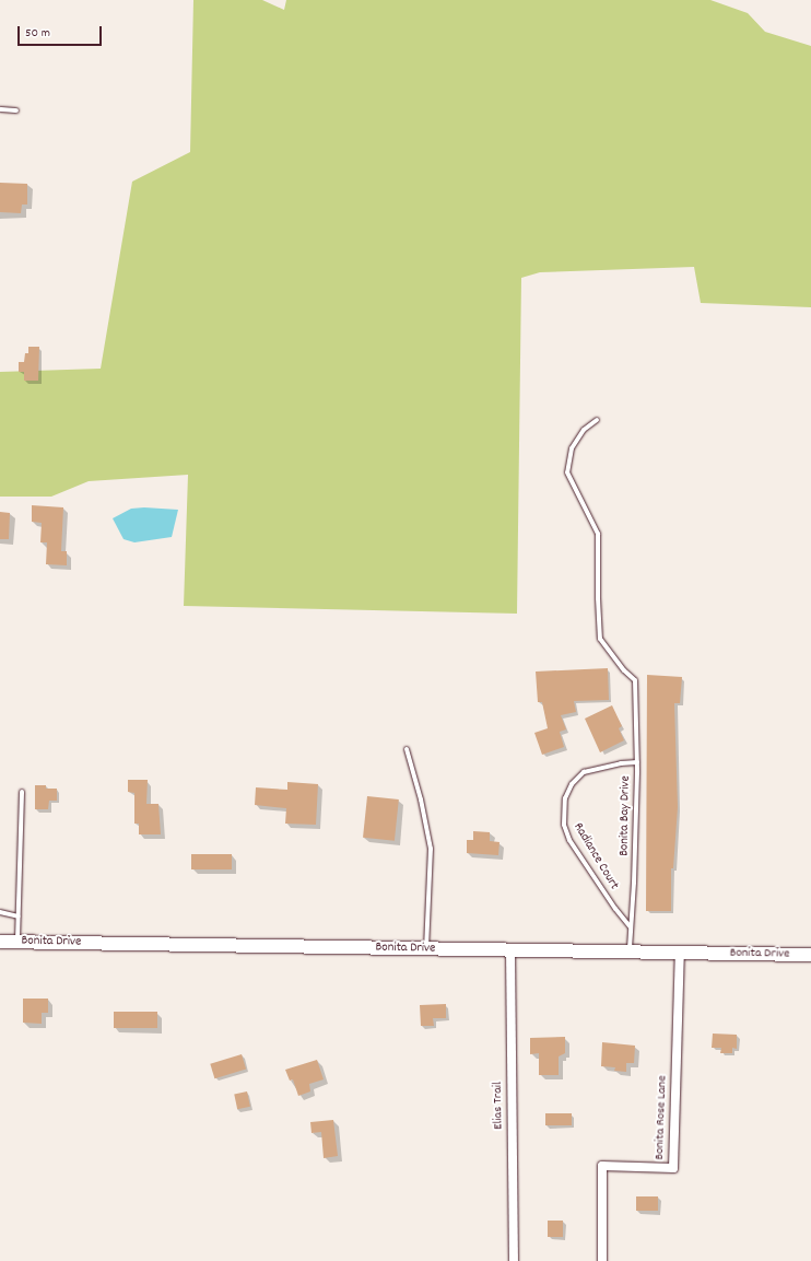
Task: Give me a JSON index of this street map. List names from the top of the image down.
{
  "streets": {
    "street": ["Bonita Drive", "Elias Trail", "Bonita Rose Lane"],
    "lane": ["Bonita Bay Drive", "Radiance Court"]
  },
  "crossings": [
    ["Bonita Bay Drive", "Radiance Court"],
    ["Bonita Bay Drive", "Bonita Drive"],
    ["Bonita Drive", "Elias Trail"],
    ["Bonita Drive", "Bonita Rose Lane"]
  ],
  "scale_bar": "50 m"
}
